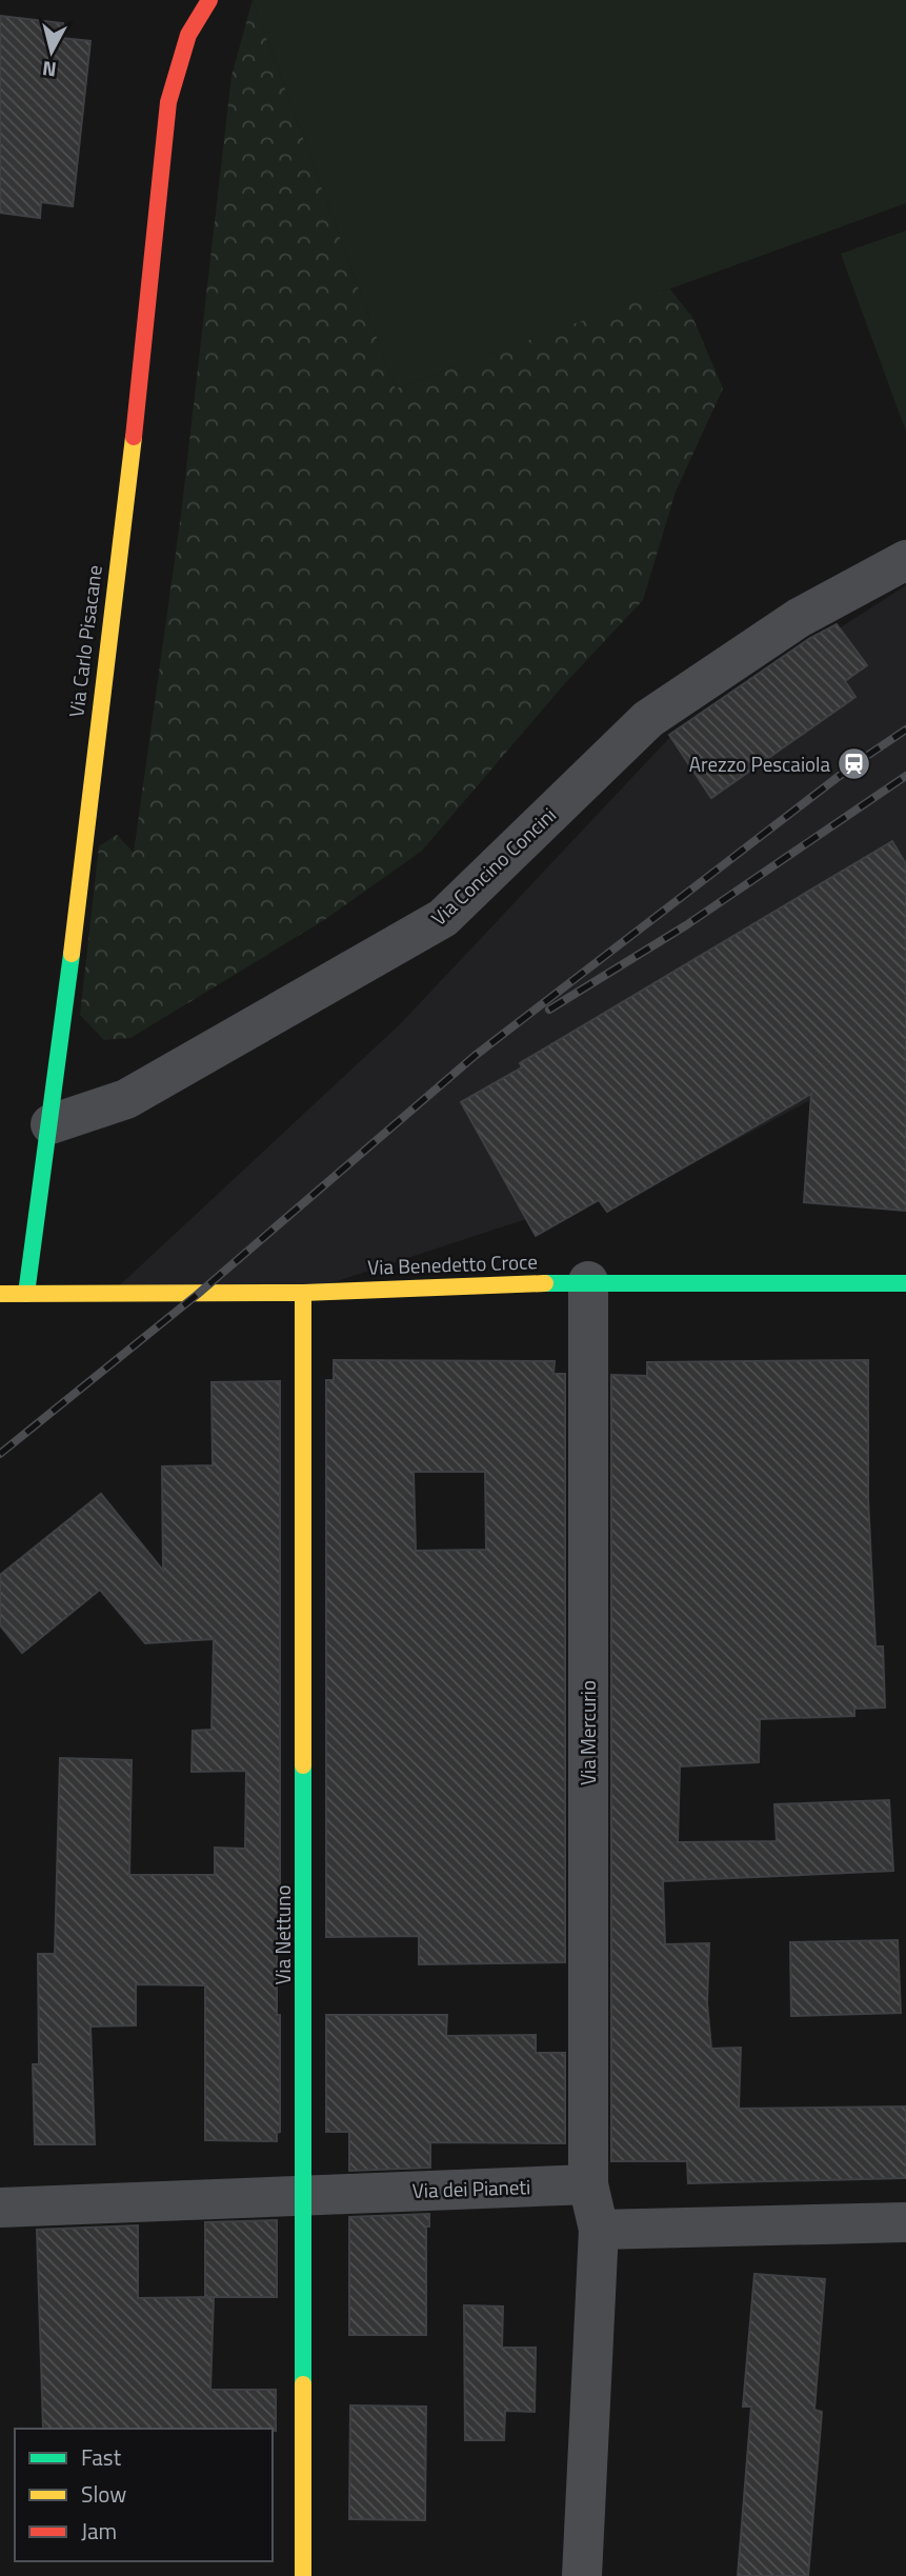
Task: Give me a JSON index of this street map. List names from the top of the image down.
{
  "streets": {
    "street": [
      "Via Carlo Pisacane",
      "Via Concino Concini",
      "Via Benedetto Croce",
      "Via Mercurio",
      "Via Nettuno",
      "Via dei Pianeti"
    ]
  },
  "crossings": [
    ["Via Carlo Pisacane", "Via Concino Concini"],
    ["Via Carlo Pisacane", "Via Benedetto Croce"],
    ["Via Benedetto Croce", "Via Mercurio"],
    ["Via Benedetto Croce", "Via Nettuno"],
    ["Via Mercurio", "Via dei Pianeti"],
    ["Via Nettuno", "Via dei Pianeti"]
  ],
  "places": {
    "station": ["Arezzo Pescaiola"]
  },
  "legend": ["Fast", "Slow", "Jam"],
  "north": "bottom"
}
